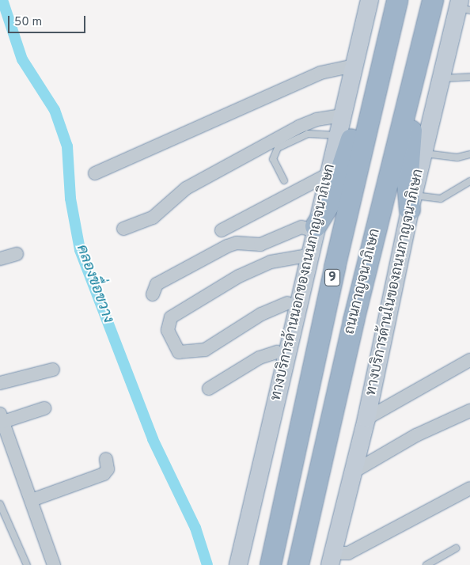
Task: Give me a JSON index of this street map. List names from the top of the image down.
{
  "streets": {
    "highway": ["9", "ถนนกาญจนาภิเษก"],
    "main road": ["ทางบริการด้านนอกของถนนกาญจนาภิเษก", "ทางบริการด้านในของถนนกาญจนาภิเษก"]
  },
  "water": ["คลองขื่อขวาง"],
  "scale_bar": "50 m"
}
